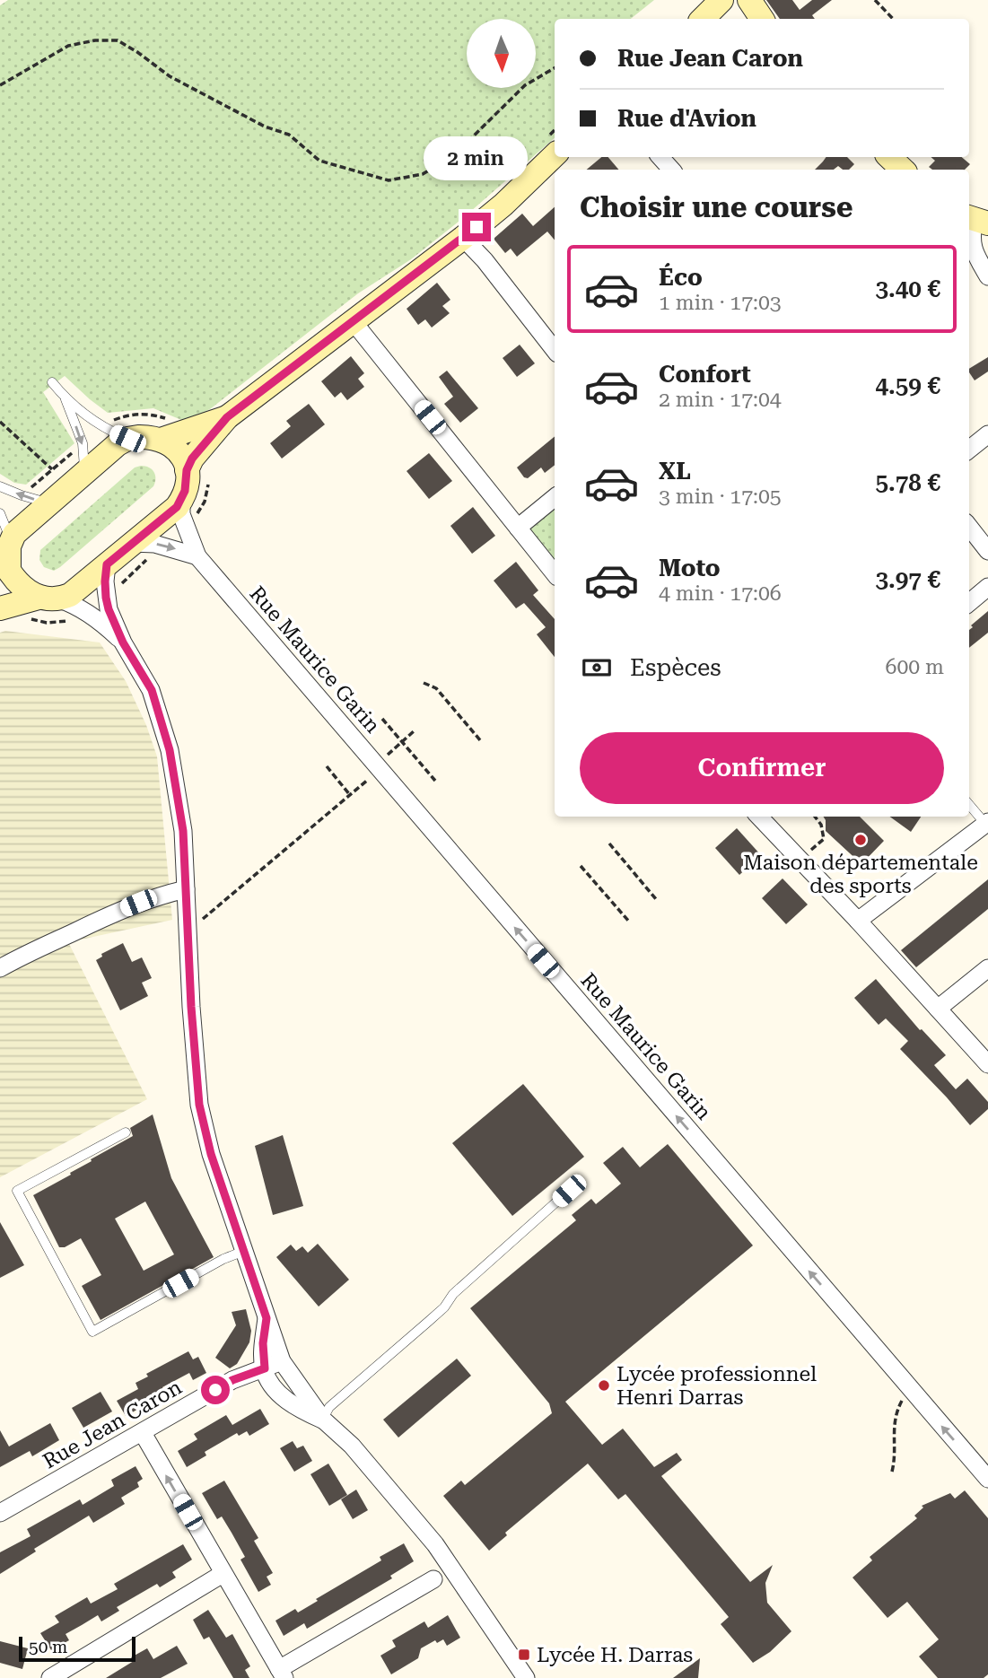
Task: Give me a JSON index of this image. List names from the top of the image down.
{
  "streets": {
    "street": ["Rue Maurice Garin", "Rue Jean Caron"]
  },
  "one_way": ["Rue Maurice Garin"],
  "places": {
    "other": ["Maison départementale des sports", "Lycée professionnel Henri Darras"],
    "transit": ["Lycée H. Darras"]
  },
  "scale_bar": "50 m",
  "north": "bottom",
  "page": {
    "banner": ["Rue Jean Caron", "Rue d'Avion"],
    "bubble": "2 min",
    "heading": "Choisir une course",
    "list": [
      {
        "name": "Éco",
        "note": "1 min · 17:03",
        "value": "3.40 €"
      },
      {
        "name": "Confort",
        "note": "2 min · 17:04",
        "value": "4.59 €"
      },
      {
        "name": "XL",
        "note": "3 min · 17:05",
        "value": "5.78 €"
      },
      {
        "name": "Moto",
        "note": "4 min · 17:06",
        "value": "3.97 €"
      }
    ],
    "pay": ["Espèces", "600 m"],
    "buttons": "Confirmer",
    "scale": "50 m"
  }
}
